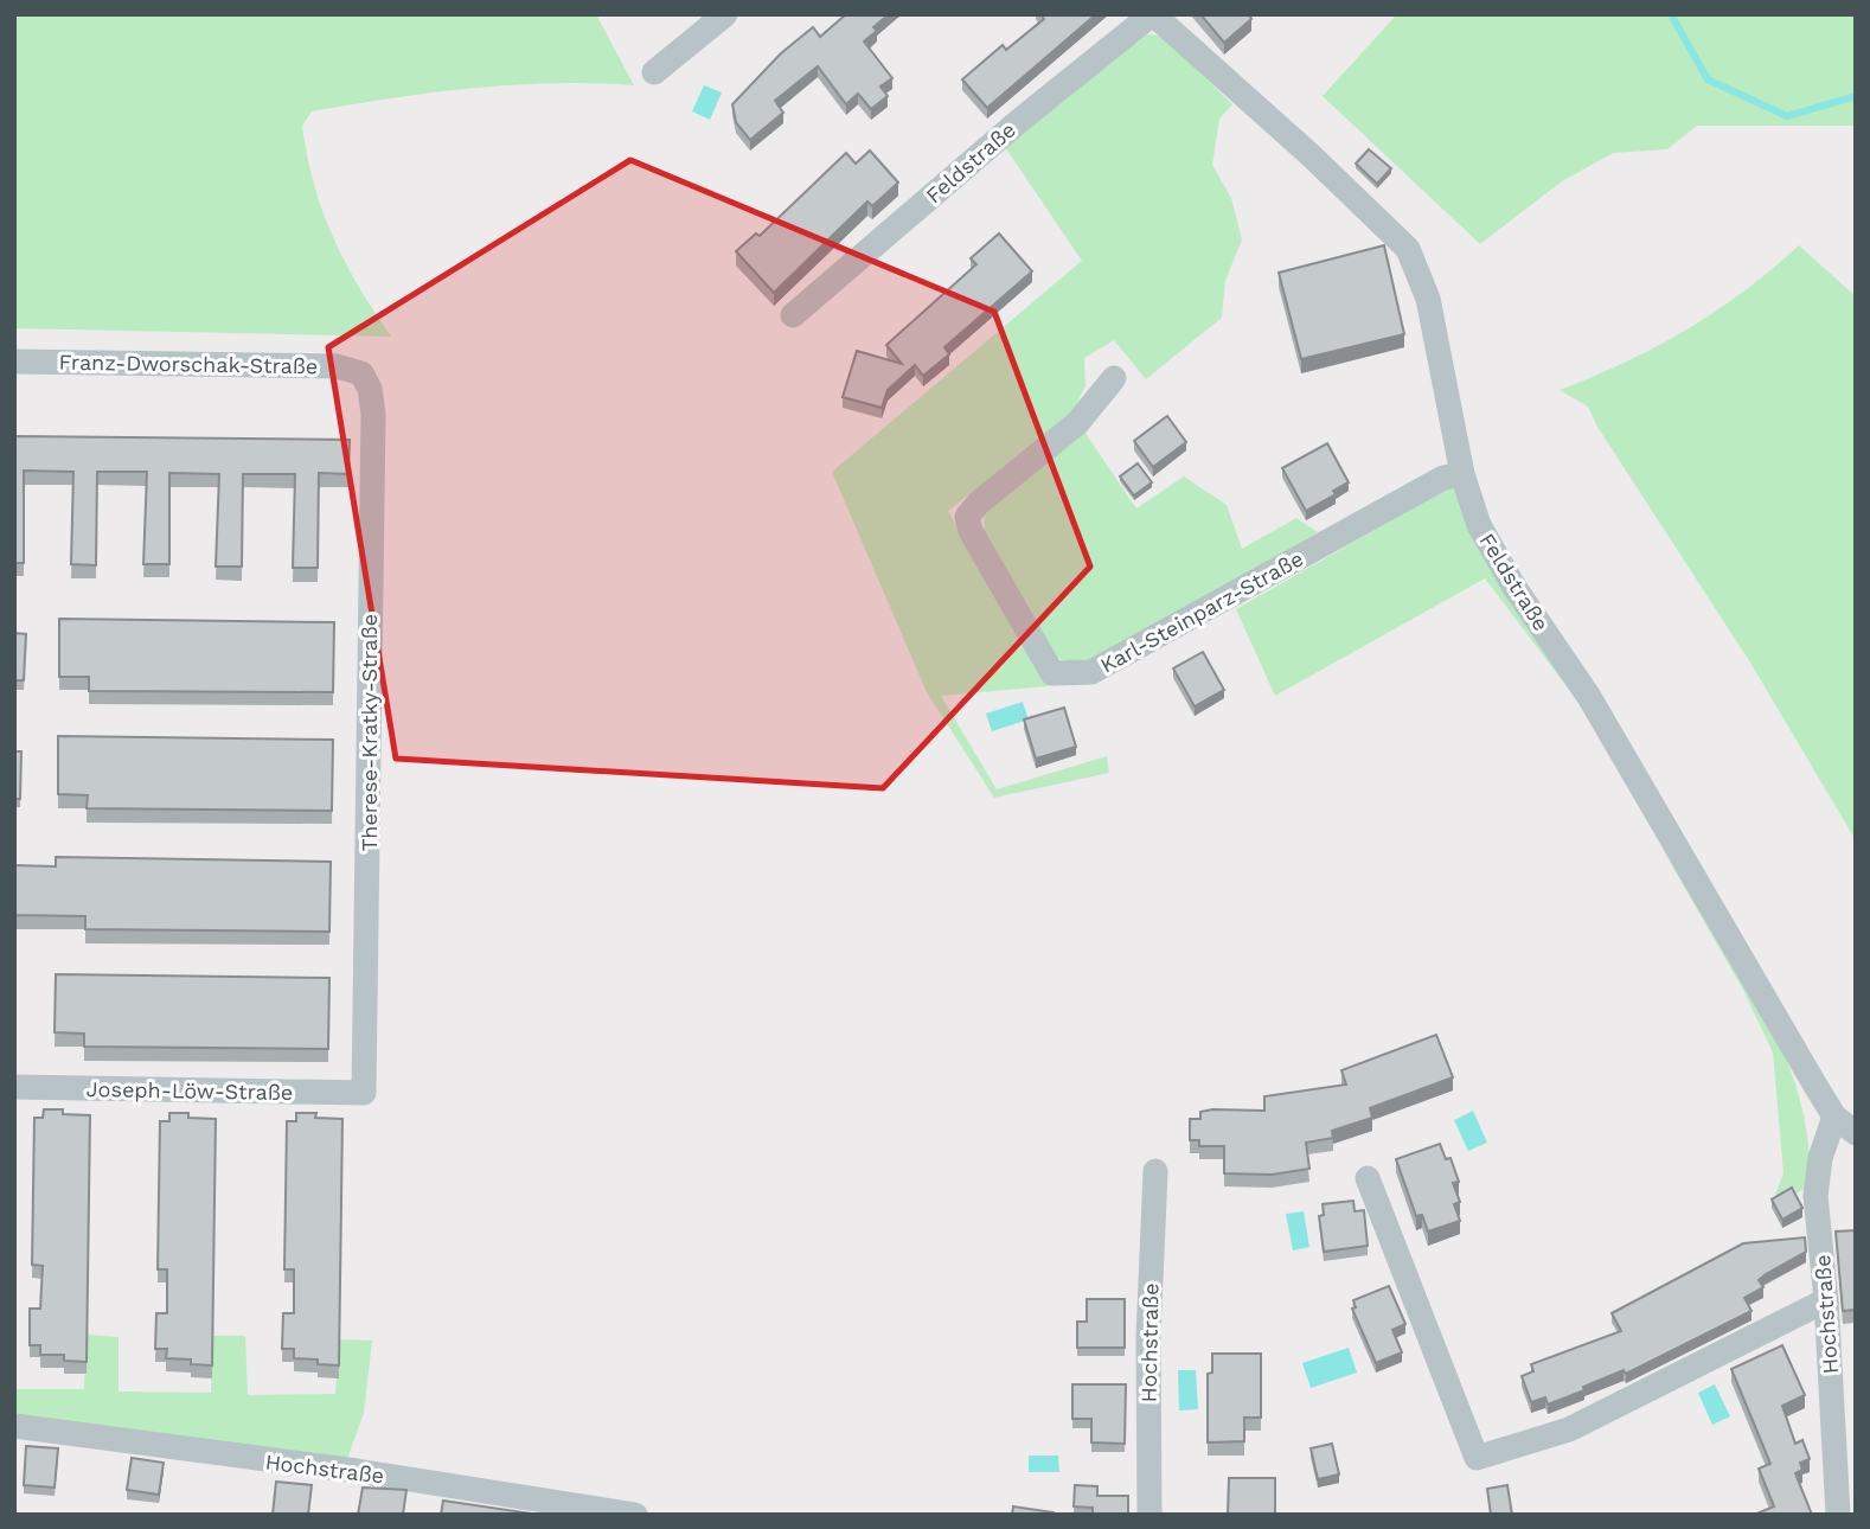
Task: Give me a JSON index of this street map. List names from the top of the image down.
{
  "streets": {
    "street": [
      "Feldstraße",
      "Franz-Dworschak-Straße",
      "Karl-Steinparz-Straße",
      "Therese-Kratky-Straße",
      "Joseph-Löw-Straße",
      "Hochstraße"
    ]
  },
  "crossings": [
    ["Feldstraße", "Karl-Steinparz-Straße"],
    ["Feldstraße", "Hochstraße"],
    ["Franz-Dworschak-Straße", "Therese-Kratky-Straße"],
    ["Therese-Kratky-Straße", "Joseph-Löw-Straße"]
  ]
}
